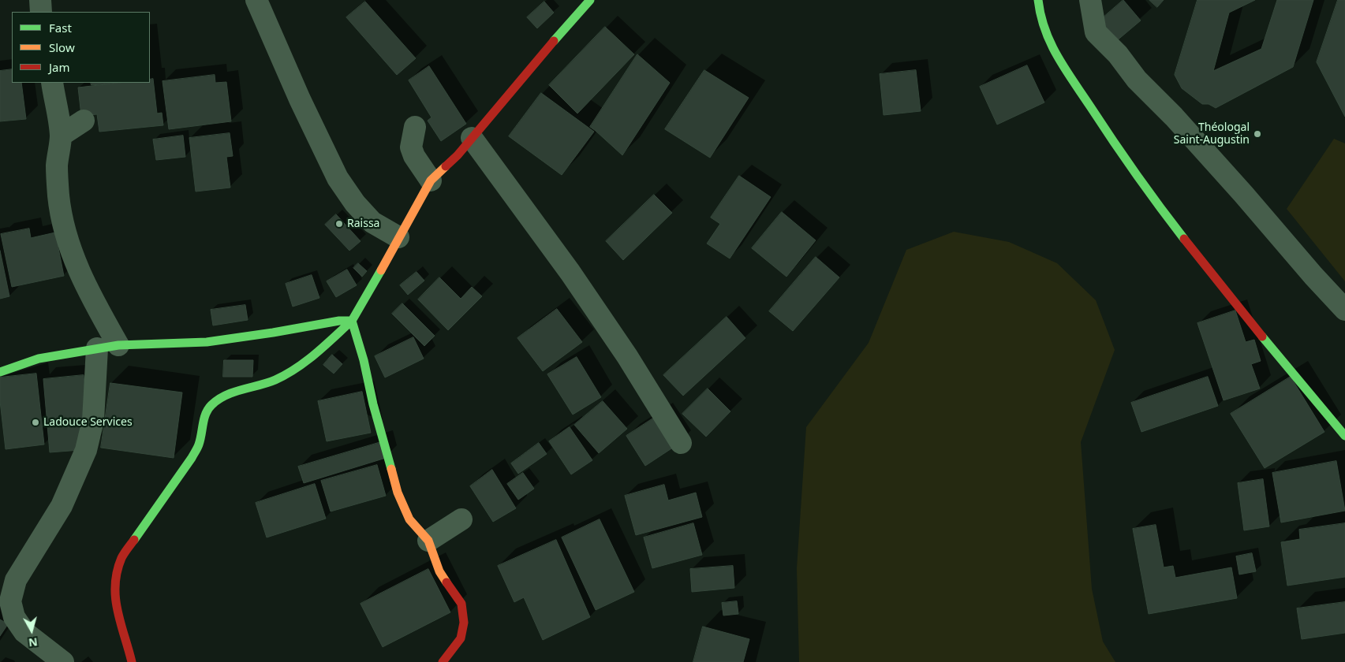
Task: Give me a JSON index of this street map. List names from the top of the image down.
{
  "places": ["Théologal Saint-Augustin", "Raissa", "Ladouce Services"],
  "legend": ["Fast", "Slow", "Jam"],
  "north": "bottom"
}
